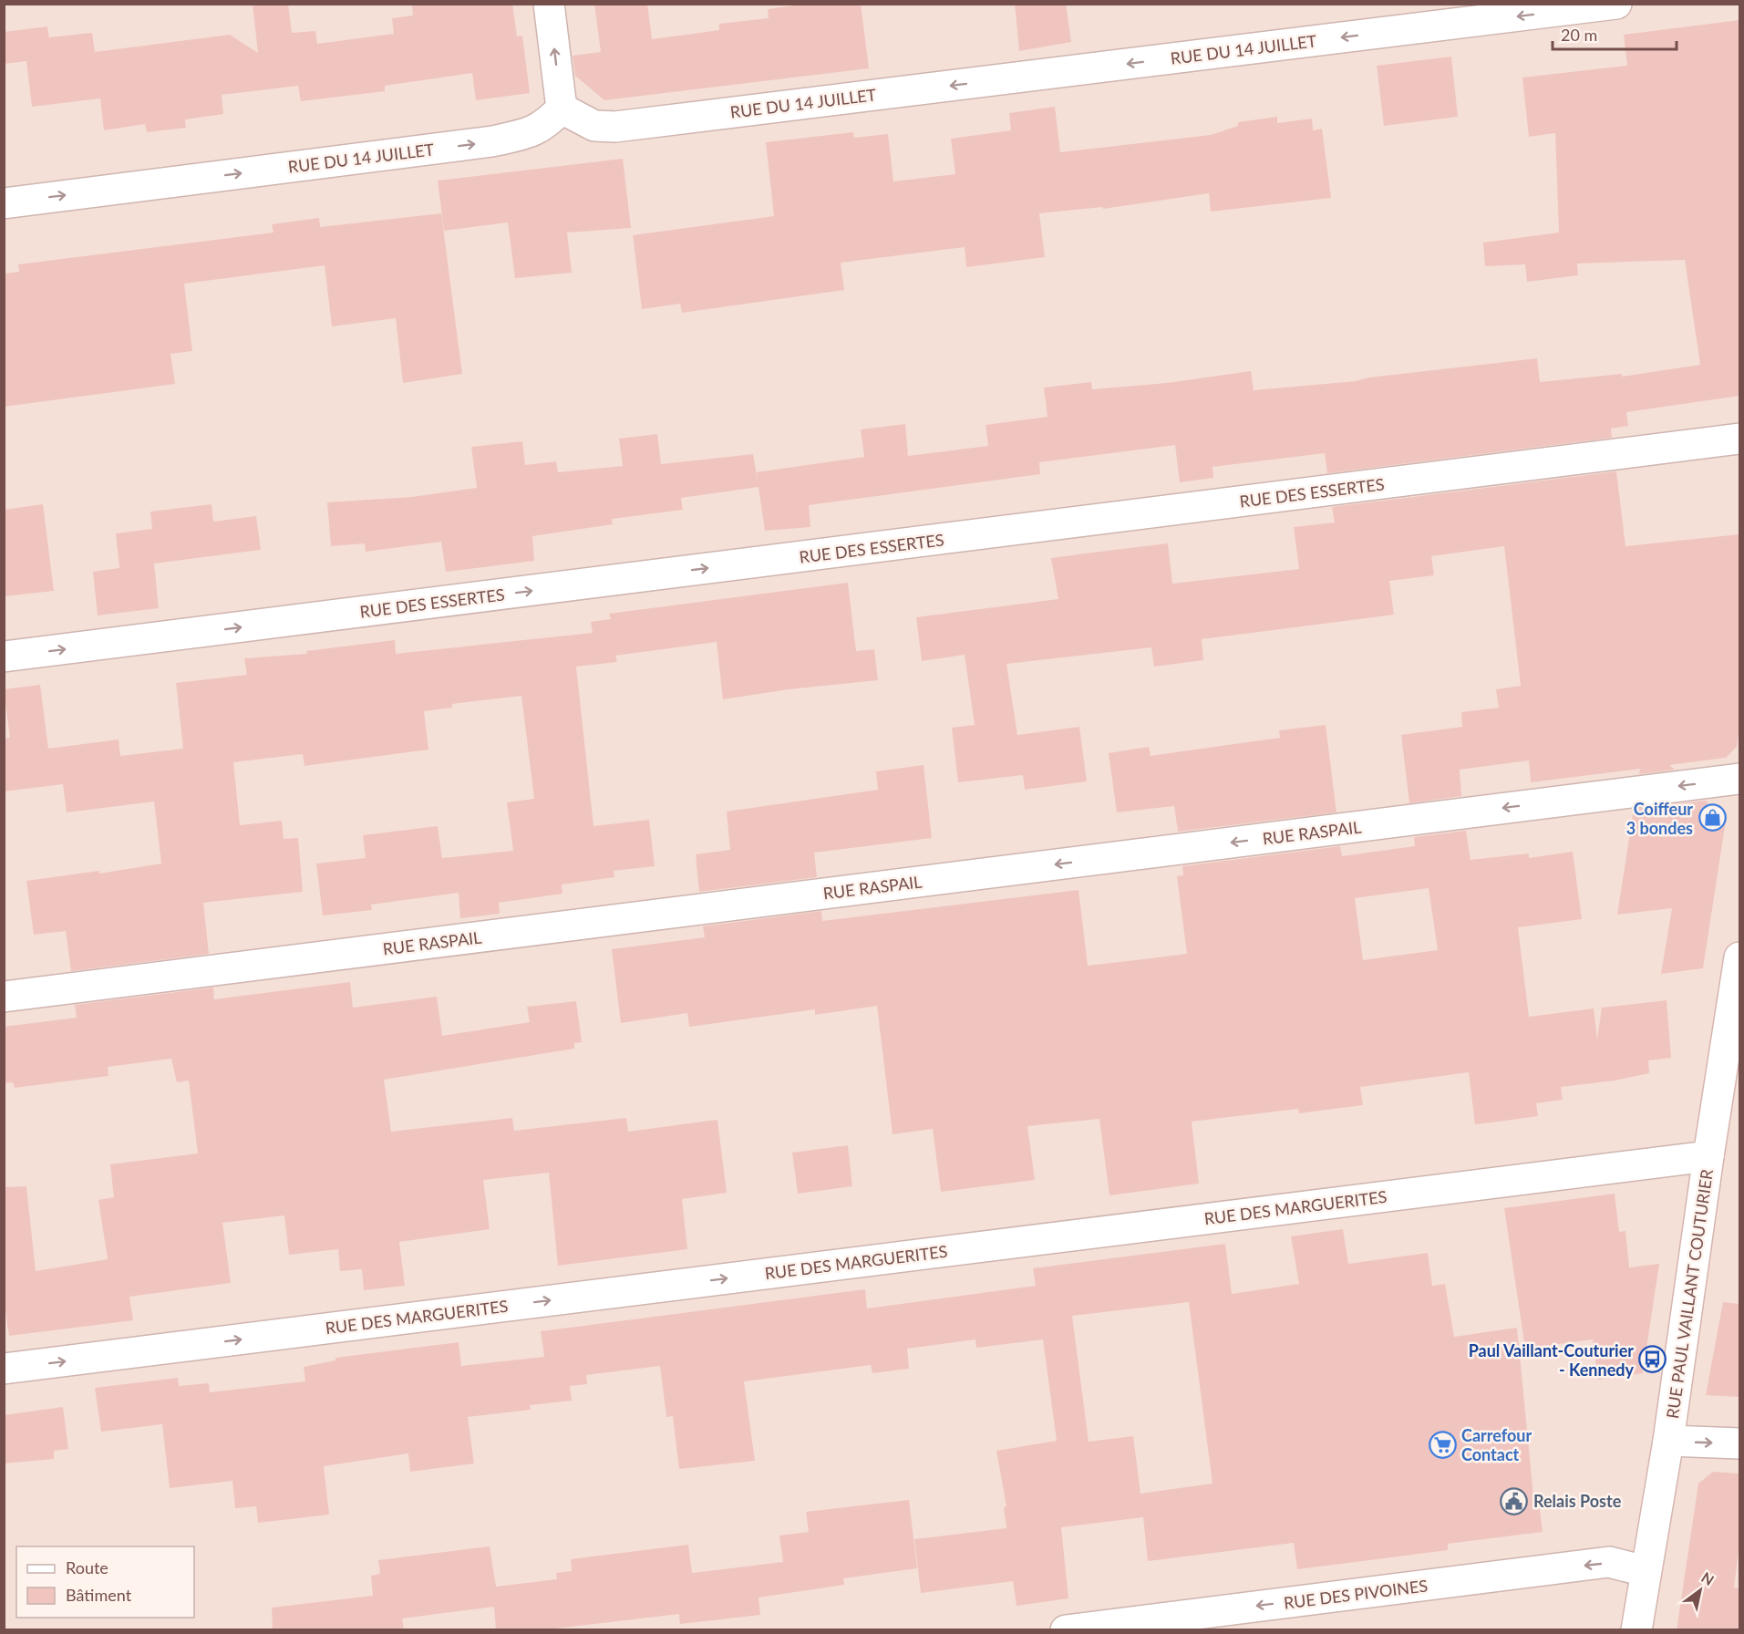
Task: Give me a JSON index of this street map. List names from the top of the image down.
{
  "streets": {
    "street": [
      "RUE DU 14 JUILLET",
      "RUE DES ESSERTES",
      "RUE RASPAIL",
      "RUE DES MARGUERITES",
      "RUE PAUL VAILLANT COUTURIER",
      "RUE DES PIVOINES"
    ]
  },
  "crossings": [
    ["RUE DES MARGUERITES", "RUE PAUL VAILLANT COUTURIER"],
    ["RUE PAUL VAILLANT COUTURIER", "RUE DES PIVOINES"]
  ],
  "one_way": [
    "RUE DES ESSERTES",
    "RUE RASPAIL",
    "RUE DES MARGUERITES",
    "RUE DES PIVOINES"
  ],
  "places": {
    "shop": ["Coiffeur 3 bondes"],
    "bus stop": ["Paul Vaillant-Couturier - Kennedy"],
    "supermarket": ["Carrefour Contact"],
    "public building": ["Relais Poste"]
  },
  "legend": ["Route", "Bâtiment"],
  "scale_bar": "20 m",
  "north": "top right"
}
